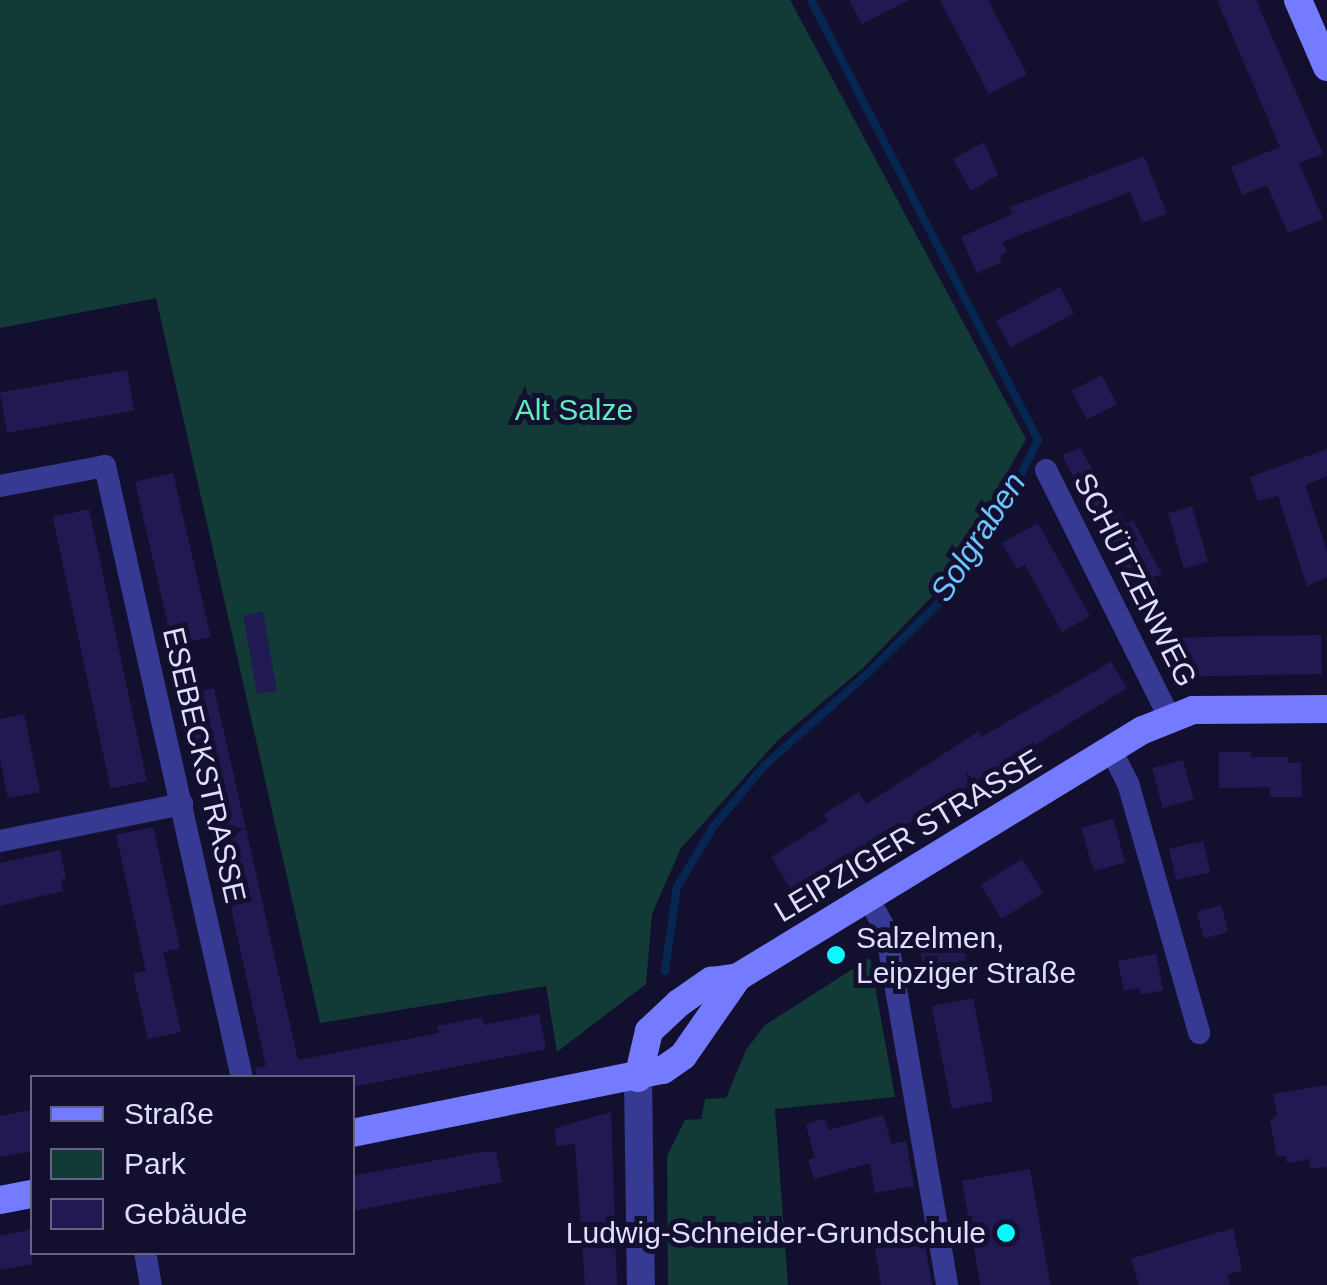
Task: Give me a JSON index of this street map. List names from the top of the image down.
{
  "streets": {
    "main road": ["LEIPZIGER STRASSE"],
    "street": ["SCHÜTZENWEG", "ESEBECKSTRASSE"]
  },
  "crossings": [
    ["SCHÜTZENWEG", "LEIPZIGER STRASSE"]
  ],
  "water": ["Solgraben"],
  "parks": ["Alt Salze"],
  "places": ["Salzelmen, Leipziger Straße", "Ludwig-Schneider-Grundschule"],
  "legend": ["Straße", "Park", "Gebäude"]
}
